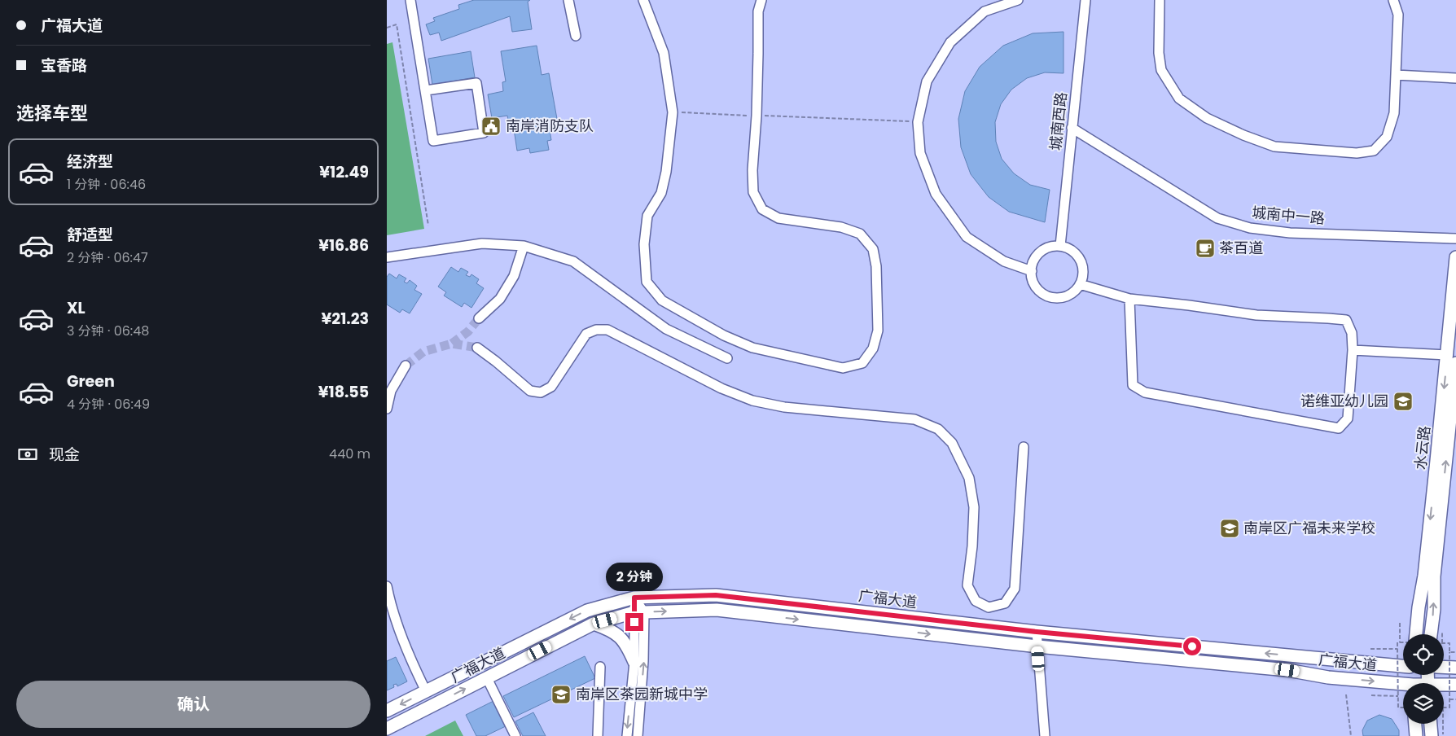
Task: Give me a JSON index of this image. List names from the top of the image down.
{
  "streets": {
    "main road": ["水云路", "广福大道"],
    "street": ["城南西路", "城南中一路"]
  },
  "crossings": [
    ["城南西路", "城南中一路"]
  ],
  "places": {
    "public building": ["南岸消防支队"],
    "cafe": ["茶百道"],
    "school or university": ["诺维亚幼儿园", "南岸区广福未来学校", "南岸区茶园新城中学"]
  },
  "page": {
    "banner": ["广福大道", "宝香路"],
    "heading": "选择车型",
    "list": [
      {
        "name": "经济型",
        "note": "1 分钟 · 06:46",
        "value": "¥12.49"
      },
      {
        "name": "舒适型",
        "note": "2 分钟 · 06:47",
        "value": "¥16.86"
      },
      {
        "name": "XL",
        "note": "3 分钟 · 06:48",
        "value": "¥21.23"
      },
      {
        "name": "Green",
        "note": "4 分钟 · 06:49",
        "value": "¥18.55"
      }
    ],
    "pay": ["现金", "440 m"],
    "bubble": "2 分钟",
    "buttons": "确认"
  }
}
